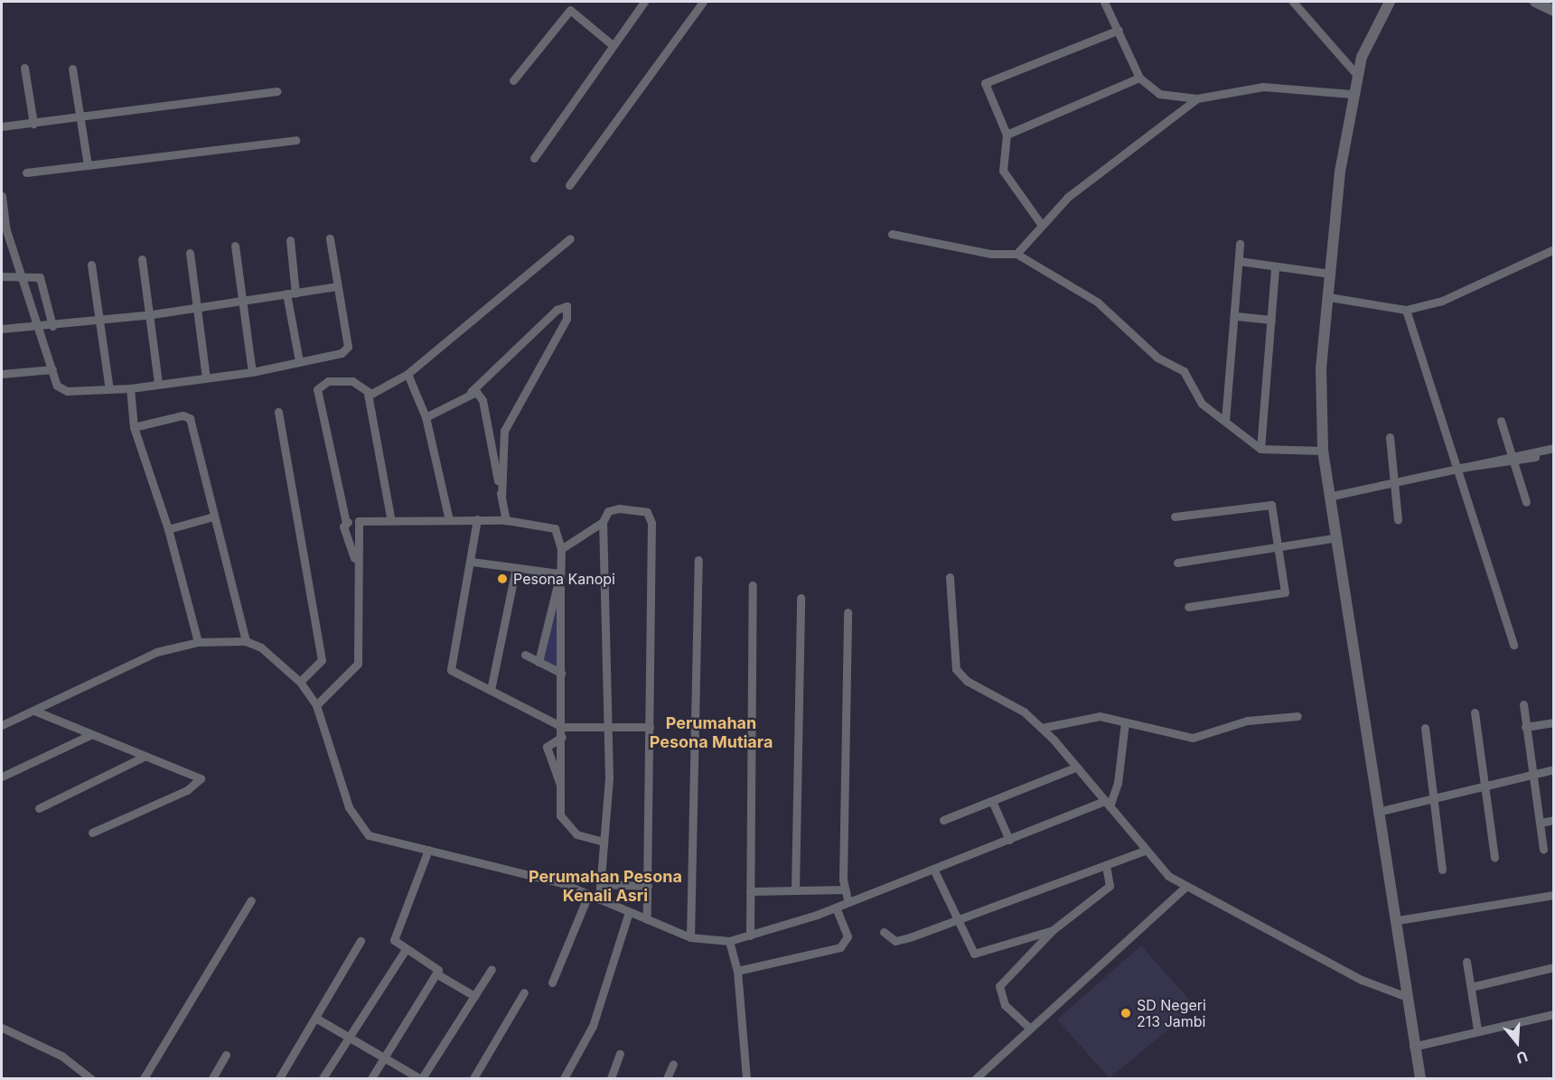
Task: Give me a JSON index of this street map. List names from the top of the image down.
{
  "districts": ["Perumahan Pesona Mutiara", "Perumahan Pesona Kenali Asri"],
  "places": ["Pesona Kanopi", "SD Negeri 213 Jambi"],
  "north": "bottom"
}
